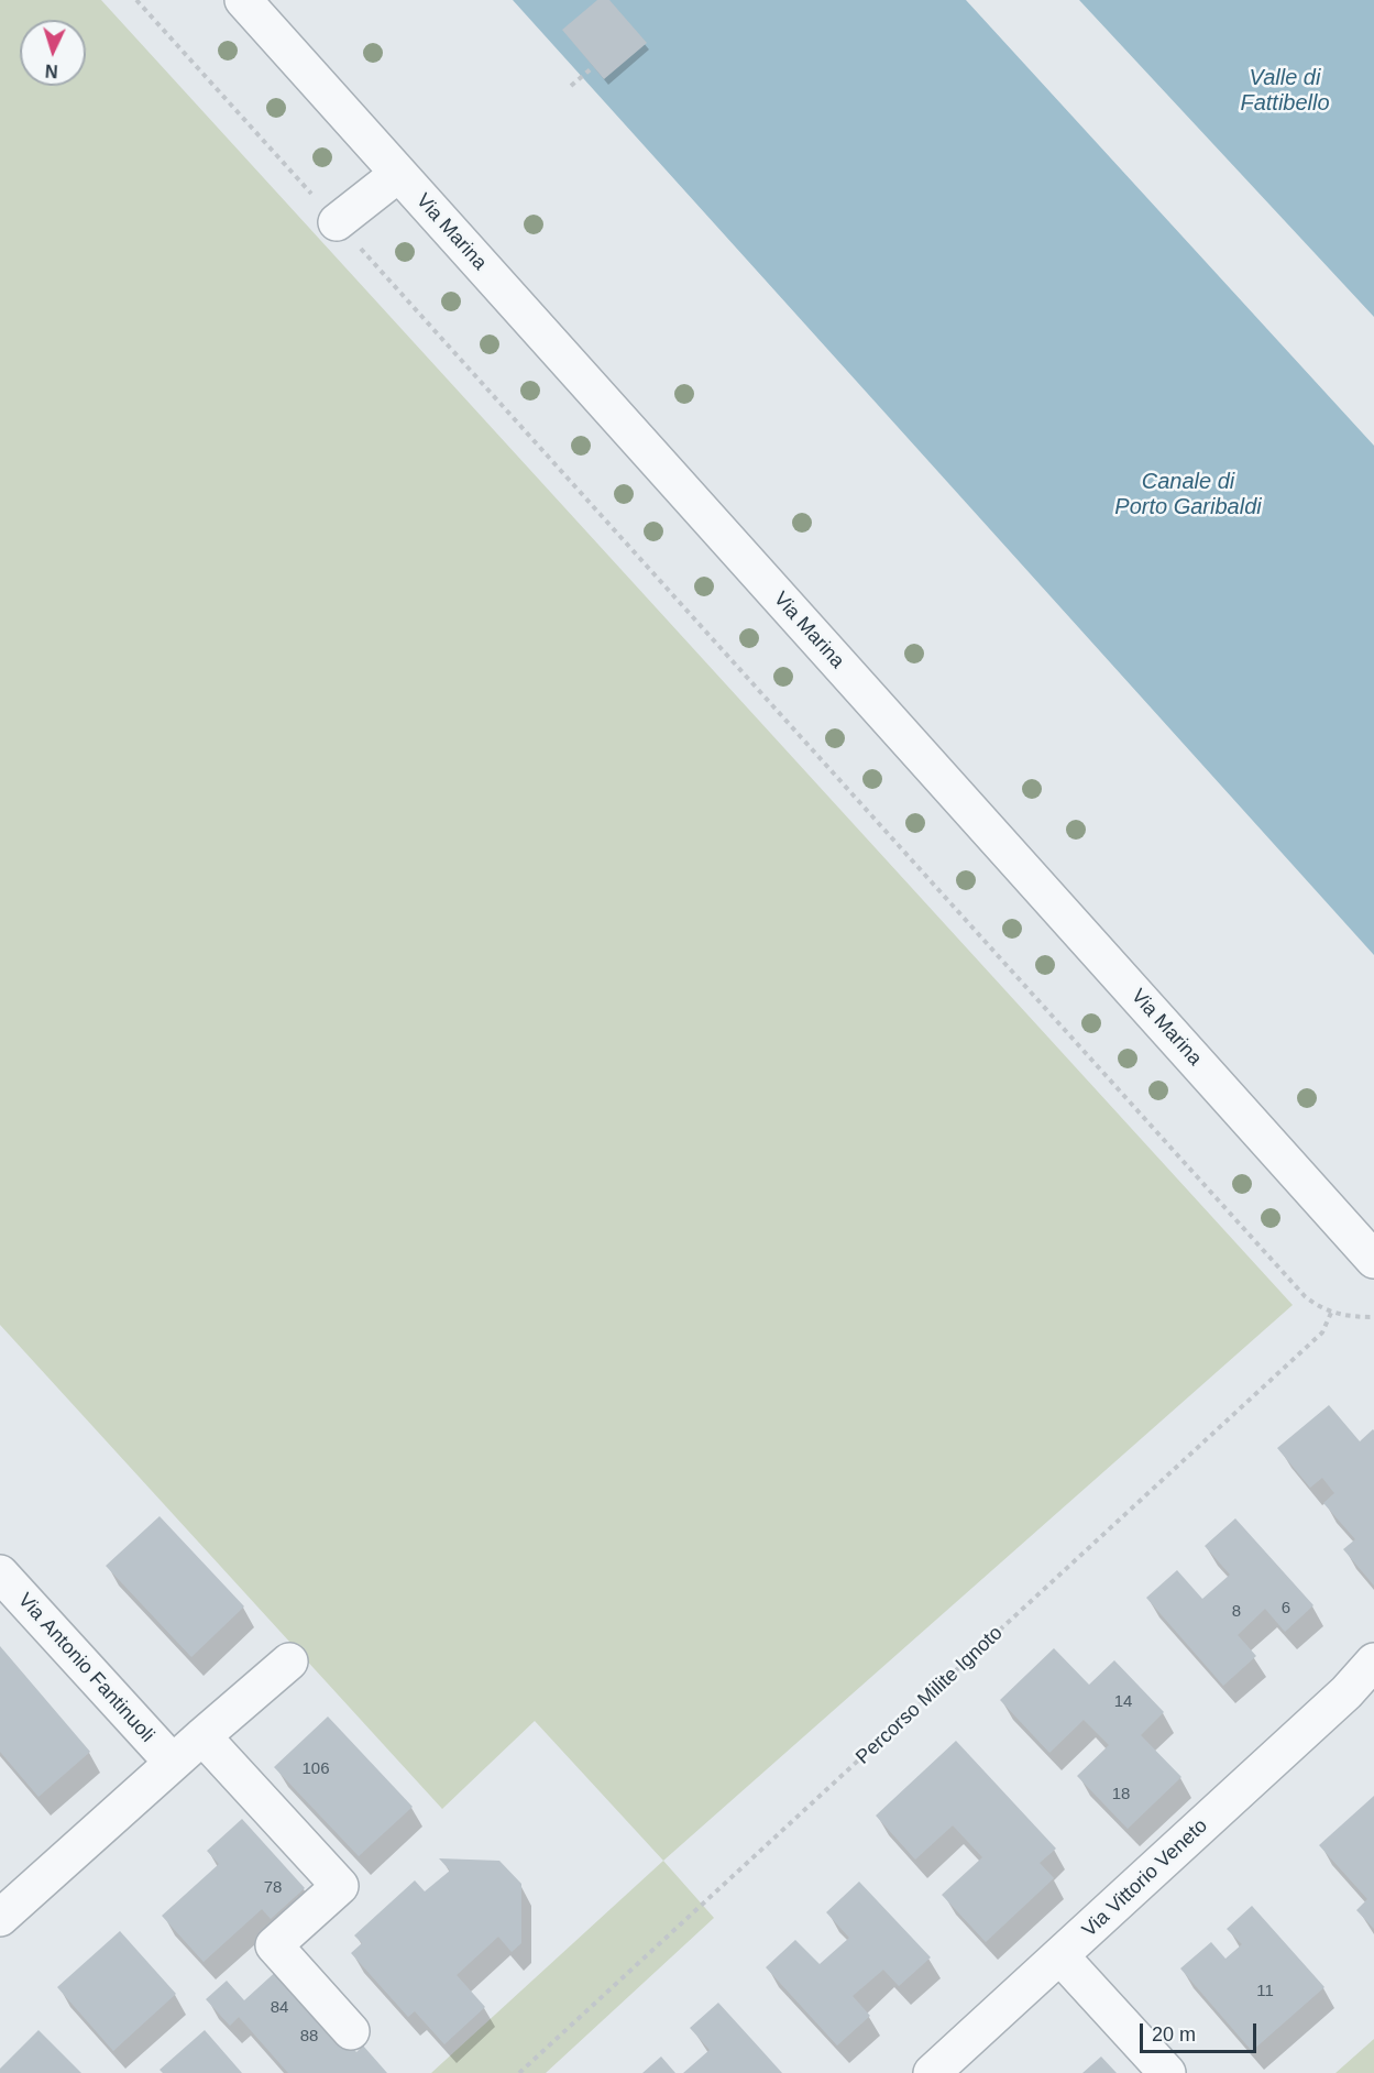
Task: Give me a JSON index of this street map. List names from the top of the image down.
{
  "streets": {
    "street": ["Via Marina", "Via Antonio Fantinuoli", "Via Vittorio Veneto"],
    "path": ["Percorso Milite Ignoto"]
  },
  "water": ["Valle di Fattibello", "Canale di Porto Garibaldi"],
  "house_numbers": [
    "6",
    "8",
    "14",
    "106",
    "18",
    "78",
    "11",
    "84",
    "88"
  ],
  "scale_bar": "20 m",
  "north": "bottom"
}
